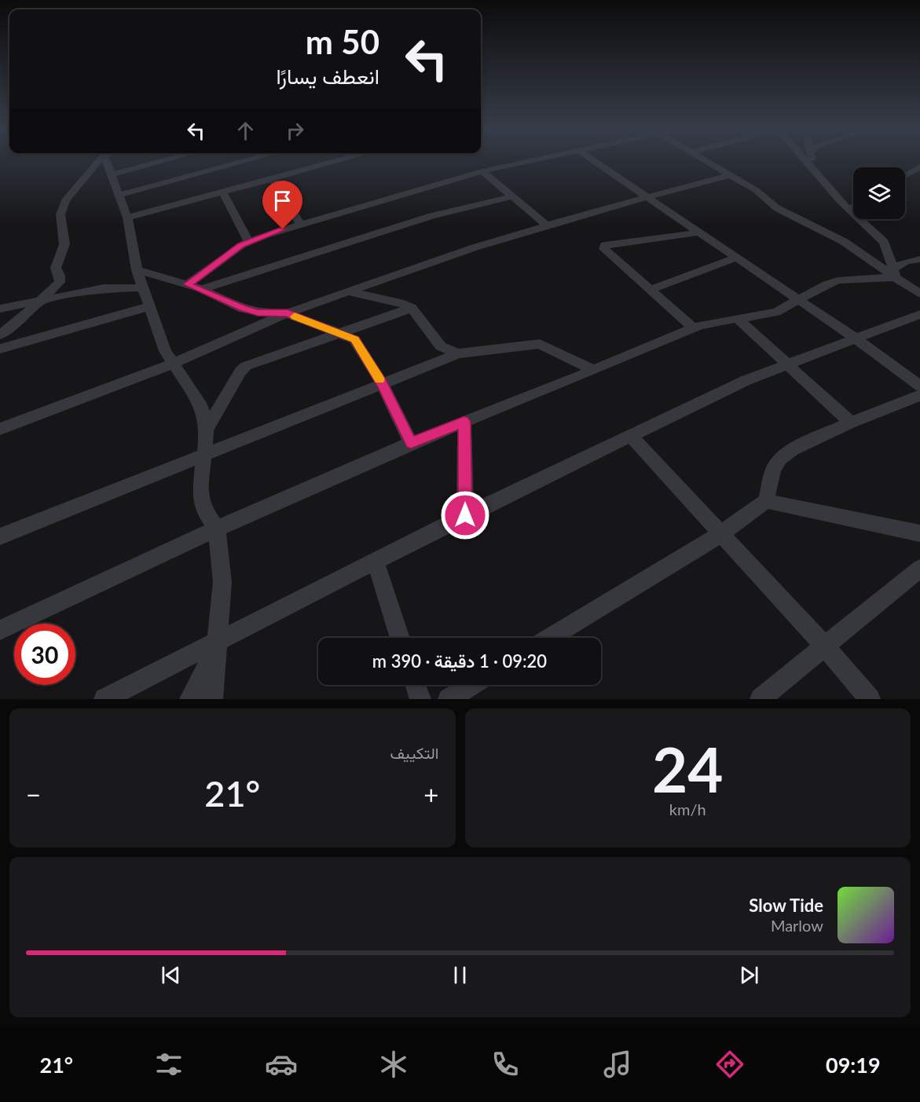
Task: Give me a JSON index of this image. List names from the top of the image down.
{
  "page": {
    "turn": ["50 m", "انعطف يسارًا"],
    "limit": "30",
    "trip": "09:20 · 1 دقيقة · 390 m",
    "tile": [
      ["24", "km/h"],
      "التكييف"
    ],
    "heat": ["−", "21°", "+"],
    "song": ["Slow Tide", "Marlow"],
    "tabs": ["09:19", "21°"]
  }
}
